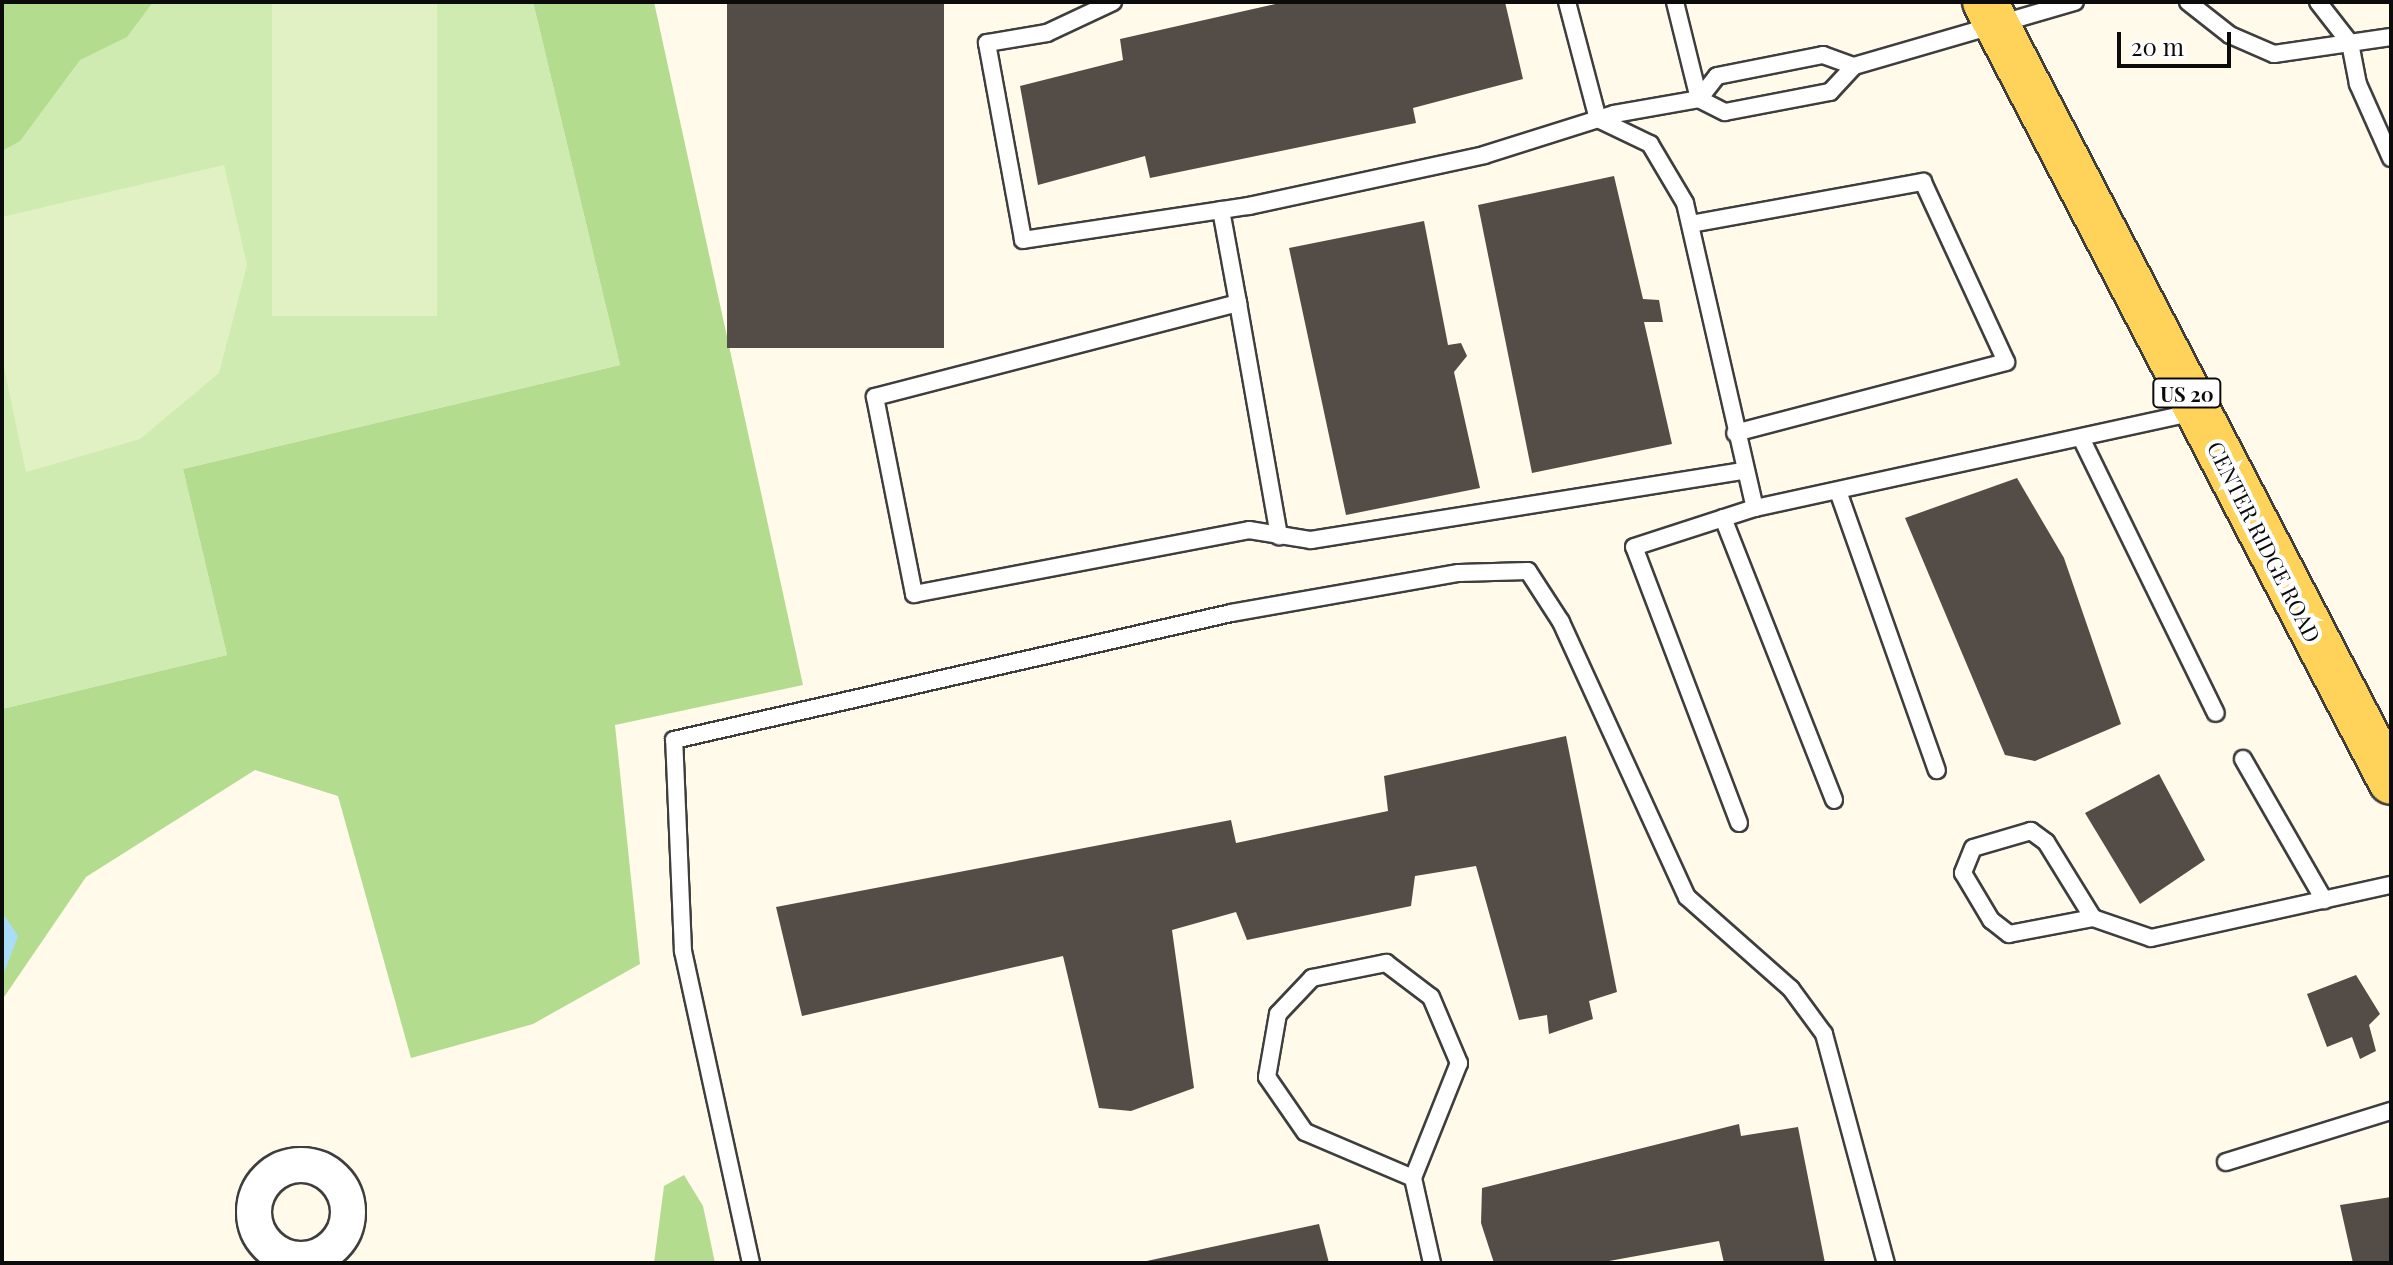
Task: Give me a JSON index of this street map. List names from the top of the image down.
{
  "streets": {
    "main road": ["US 20", "CENTER RIDGE ROAD"]
  },
  "scale_bar": "20 m"
}
